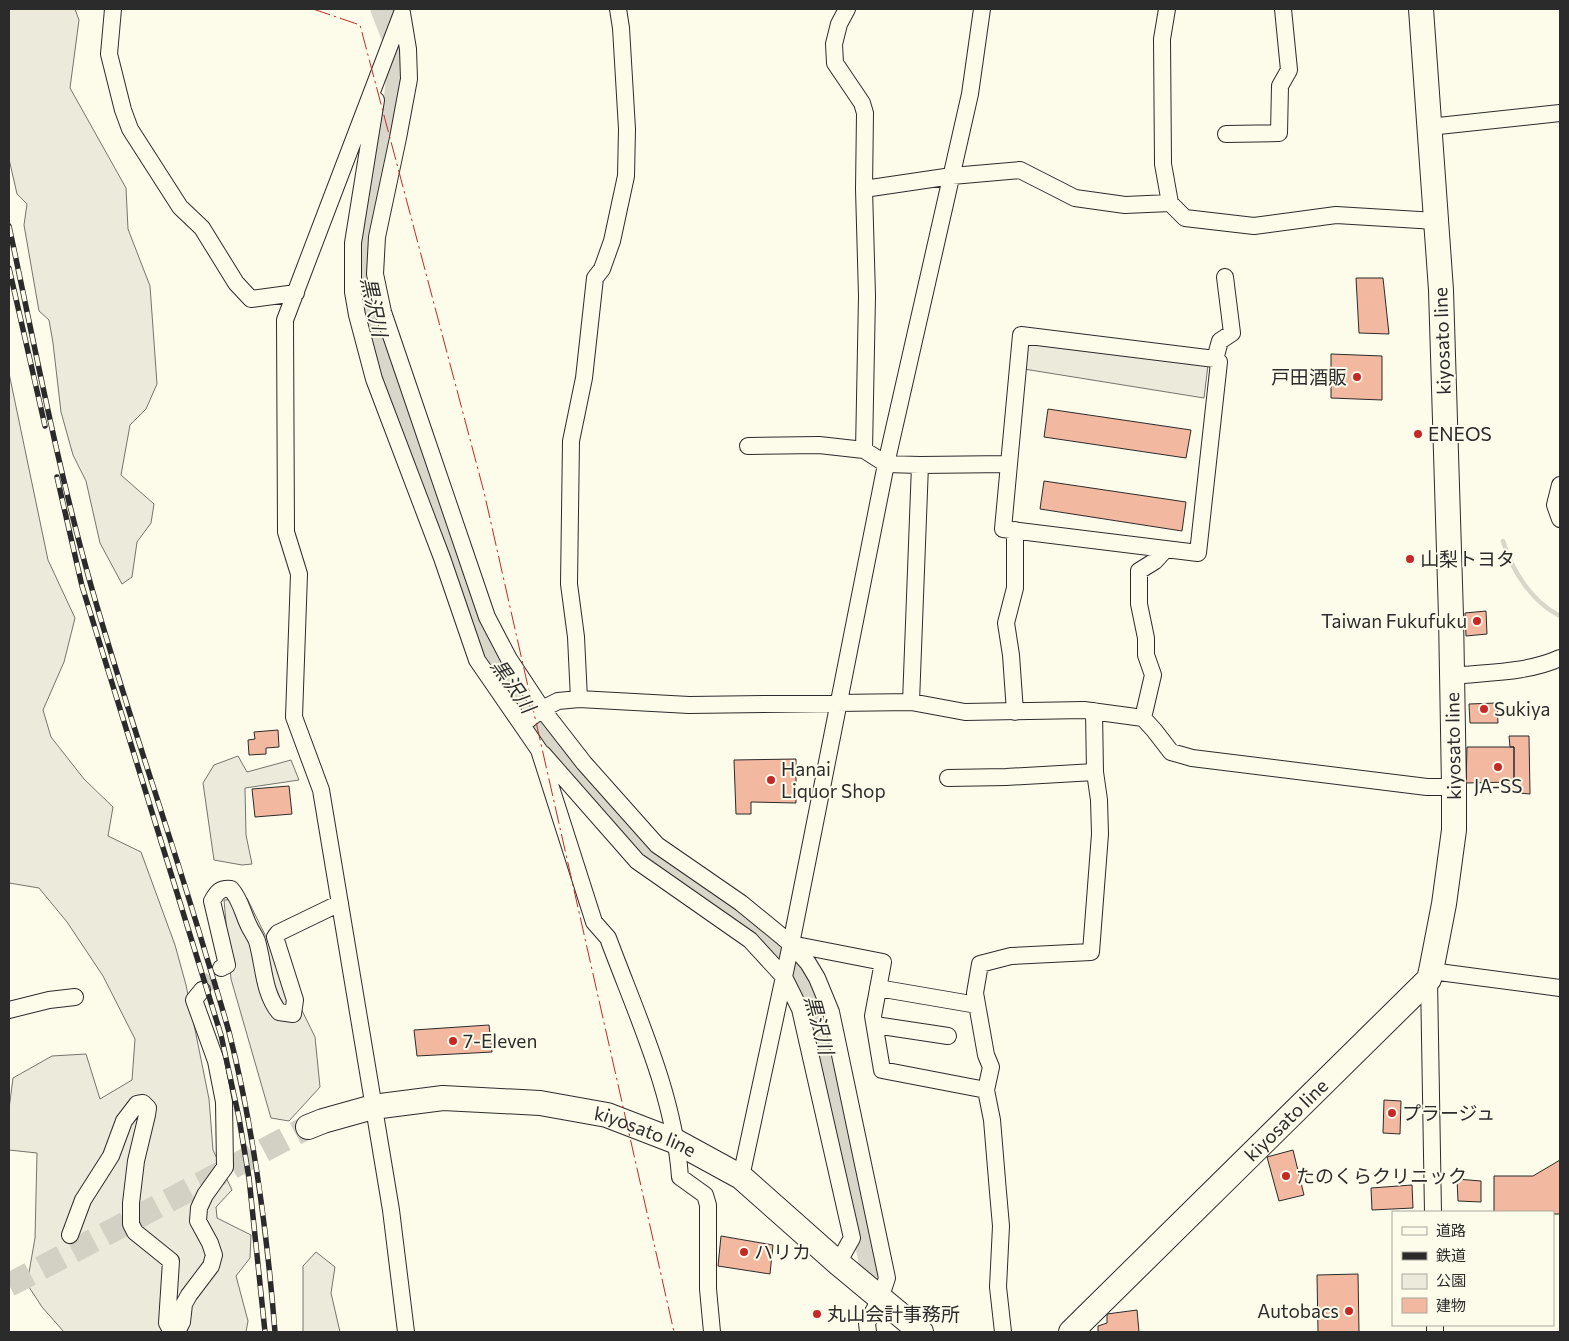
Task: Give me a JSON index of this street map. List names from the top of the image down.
{
  "streets": {
    "highway": ["kiyosato line"]
  },
  "water": ["黒沢川"],
  "places": [
    "戸田酒販",
    "ENEOS",
    "山梨トヨタ",
    "Taiwan Fukufuku",
    "Sukiya",
    "JA-SS",
    "Hanai Liquor Shop",
    "7-Eleven",
    "プラージュ",
    "たのくらクリニック",
    "ハリカ",
    "Autobacs",
    "丸山会計事務所"
  ],
  "legend": [
    "道路",
    "鉄道",
    "公園",
    "建物"
  ]
}
